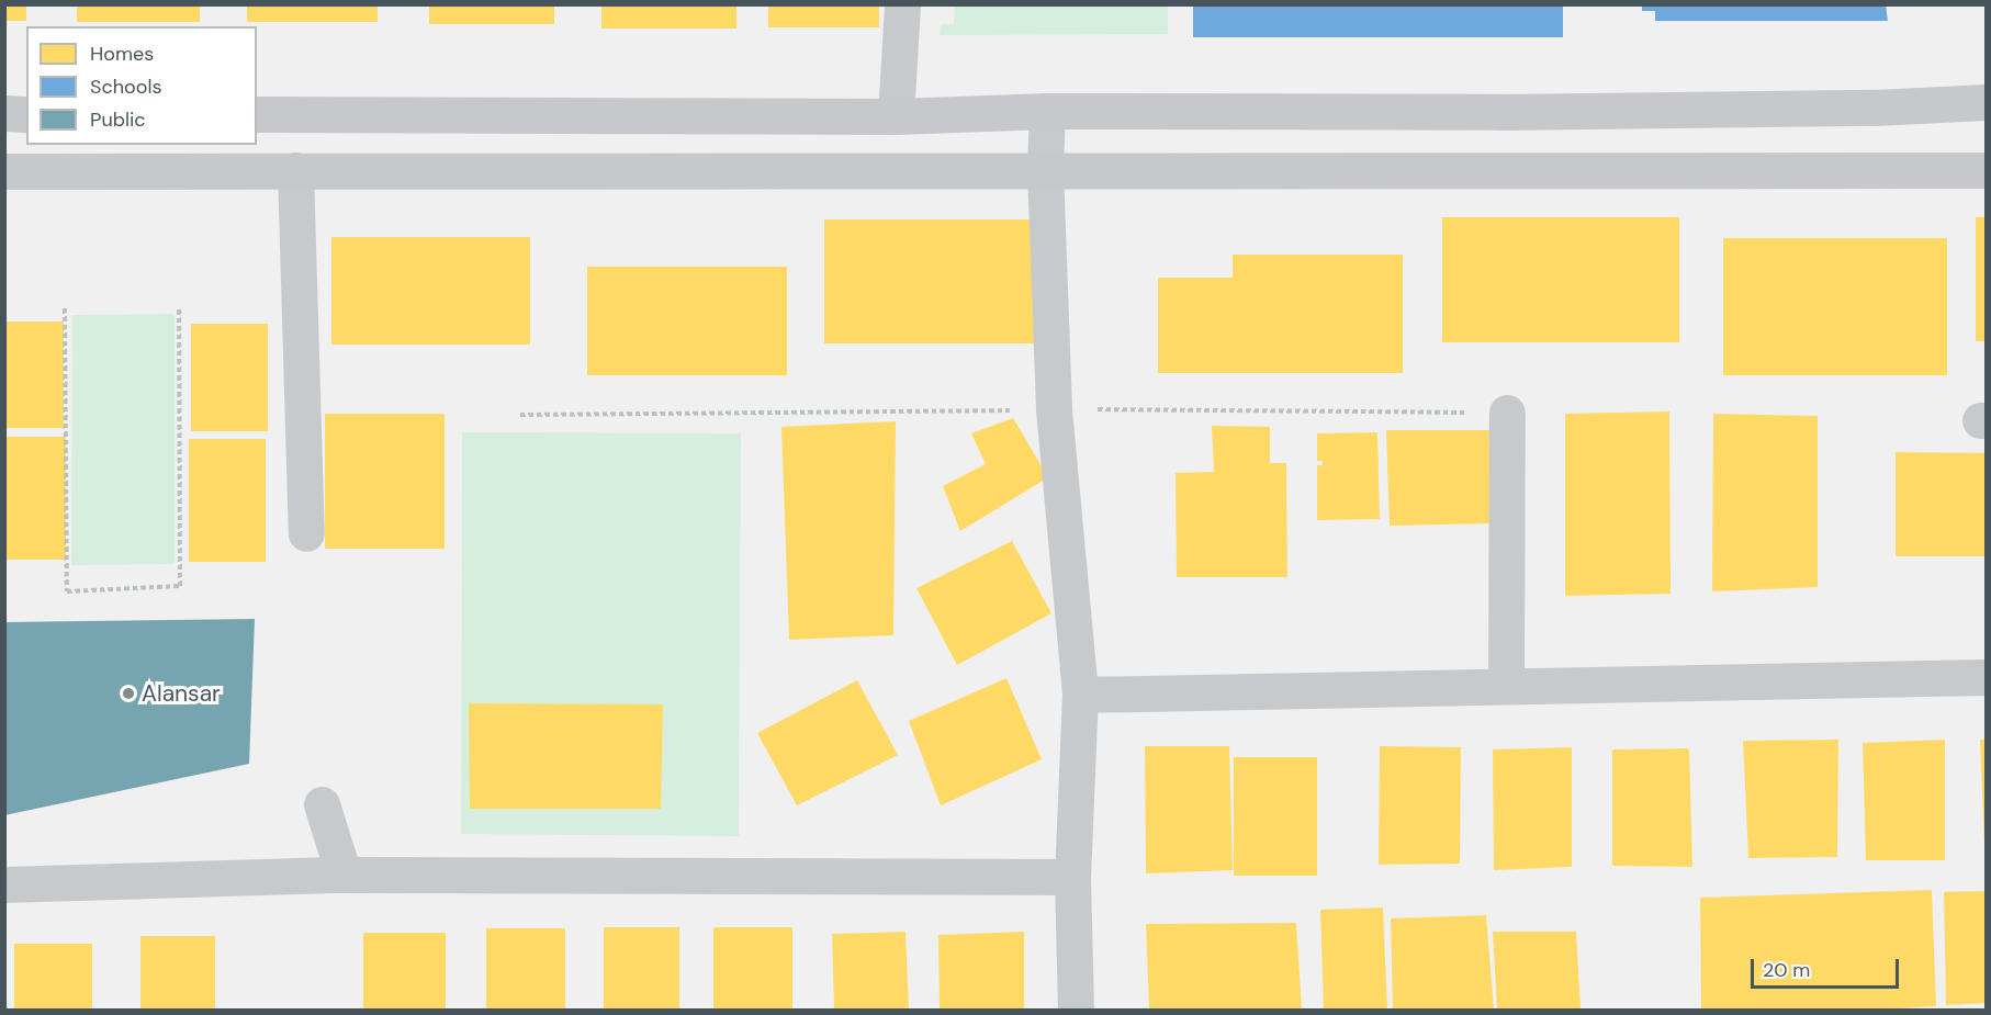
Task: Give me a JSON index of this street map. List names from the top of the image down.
{
  "places": ["Alansar"],
  "legend": ["Homes", "Schools", "Public"],
  "scale_bar": "20 m"
}
